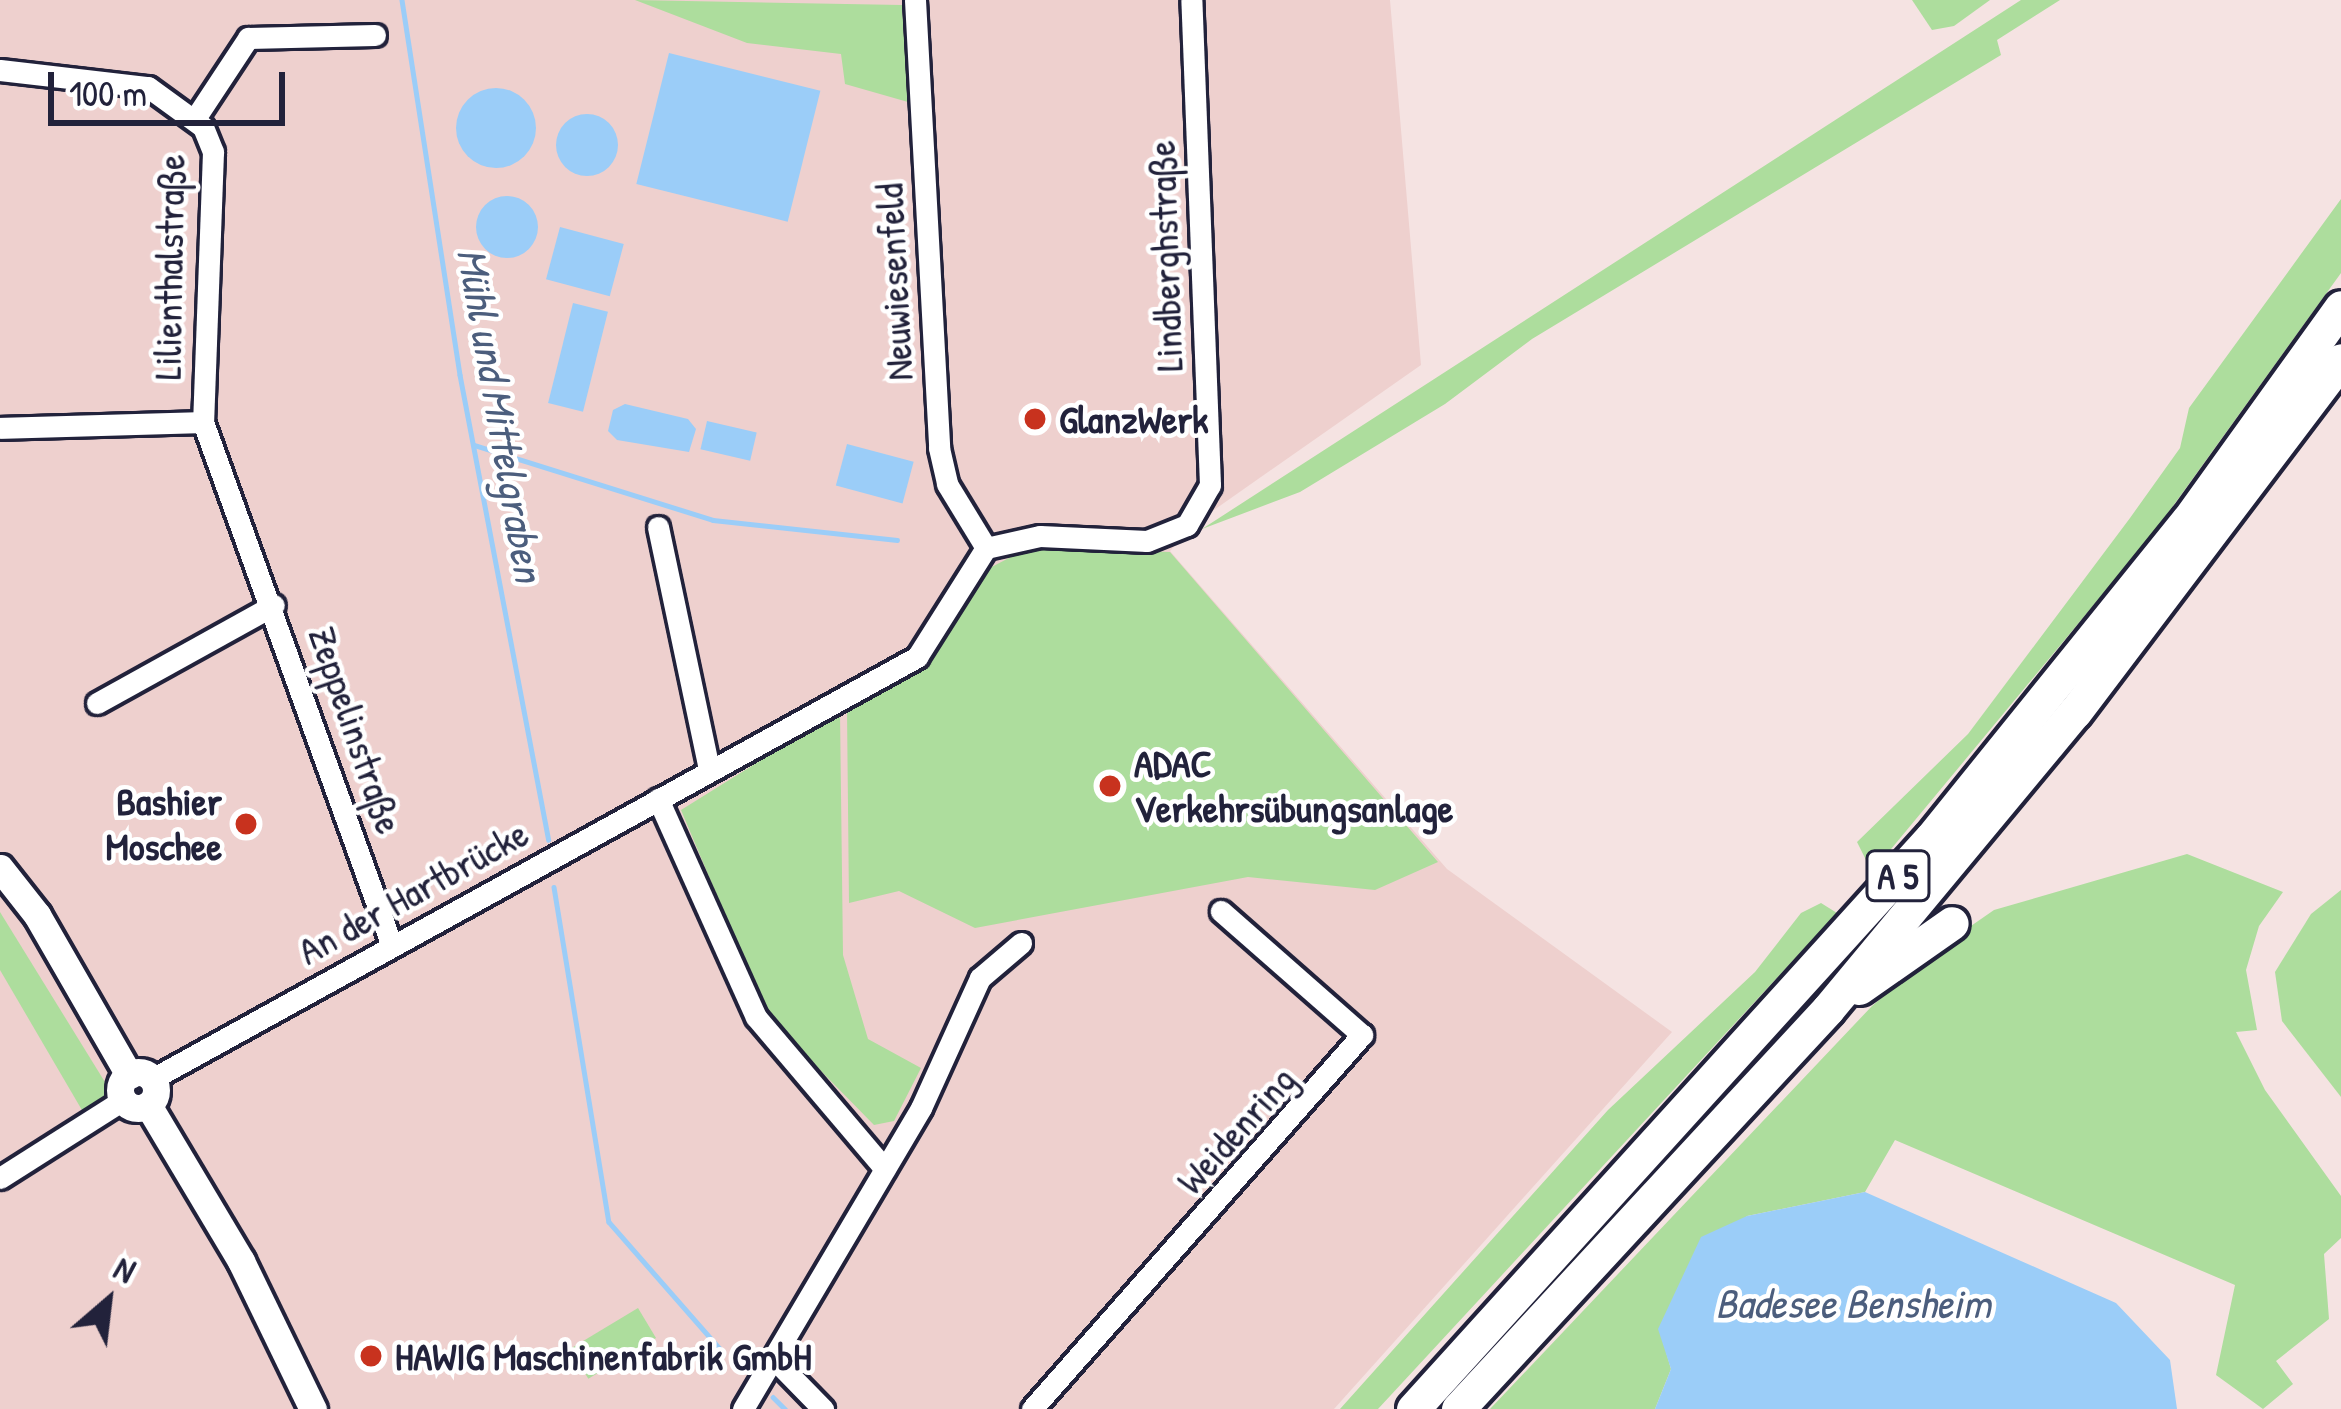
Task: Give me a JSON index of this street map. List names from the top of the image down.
{
  "streets": {
    "highway": ["A 5"],
    "street": [
      "Lindberghstraße",
      "Lilienthalstraße",
      "Neuwiesenfeld",
      "Zeppelinstraße",
      "An der Hartbrücke",
      "Weidenring"
    ]
  },
  "crossings": [
    ["Lindberghstraße", "Neuwiesenfeld"],
    ["Lindberghstraße", "An der Hartbrücke"],
    ["Lilienthalstraße", "Zeppelinstraße"],
    ["Neuwiesenfeld", "An der Hartbrücke"],
    ["Zeppelinstraße", "An der Hartbrücke"]
  ],
  "water": ["Mühl und Mittelgraben", "Badesee Bensheim"],
  "places": [
    "GlanzWerk",
    "ADAC Verkehrsübungsanlage",
    "Bashier Moschee",
    "HAWIG Maschinenfabrik GmbH"
  ],
  "scale_bar": "100 m",
  "north": "top right"
}
